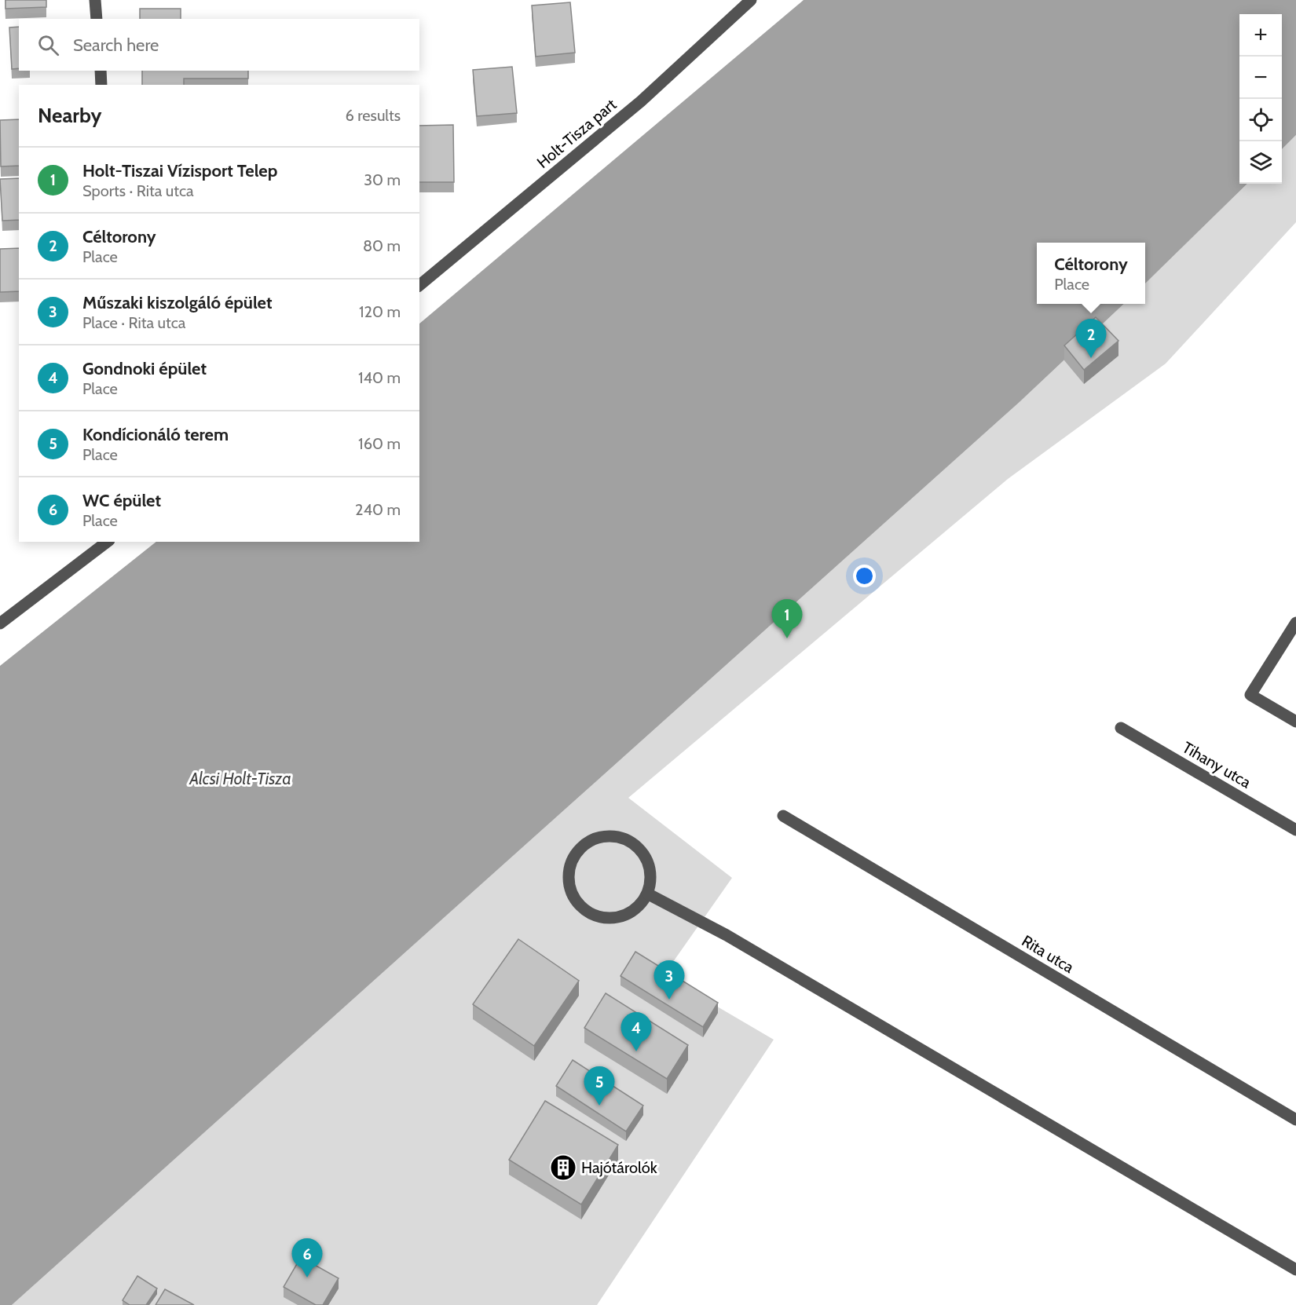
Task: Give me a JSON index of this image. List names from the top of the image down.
{
  "streets": {
    "street": ["Holt-Tisza part", "Tihany utca", "Rita utca"]
  },
  "water": ["Alcsi Holt-Tisza"],
  "places": {
    "building": ["Hajótárolók"]
  },
  "page": {
    "map_buttons": ["+", "−"],
    "search": "Search here",
    "heading": ["Nearby", "6 results"],
    "list": [
      {
        "mark": "1",
        "name": "Holt-Tiszai Vízisport Telep",
        "note": "Sports · Rita utca",
        "value": "30 m"
      },
      {
        "mark": "2",
        "name": "Céltorony",
        "note": "Place",
        "value": "80 m"
      },
      {
        "mark": "3",
        "name": "Műszaki kiszolgáló épület",
        "note": "Place · Rita utca",
        "value": "120 m"
      },
      {
        "mark": "4",
        "name": "Gondnoki épület",
        "note": "Place",
        "value": "140 m"
      },
      {
        "mark": "5",
        "name": "Kondícionáló terem",
        "note": "Place",
        "value": "160 m"
      },
      {
        "mark": "6",
        "name": "WC épület",
        "note": "Place",
        "value": "240 m"
      }
    ],
    "popup": ["Céltorony", "Place"],
    "pins": [
      "2",
      "1",
      "3",
      "4",
      "5",
      "6"
    ]
  }
}
